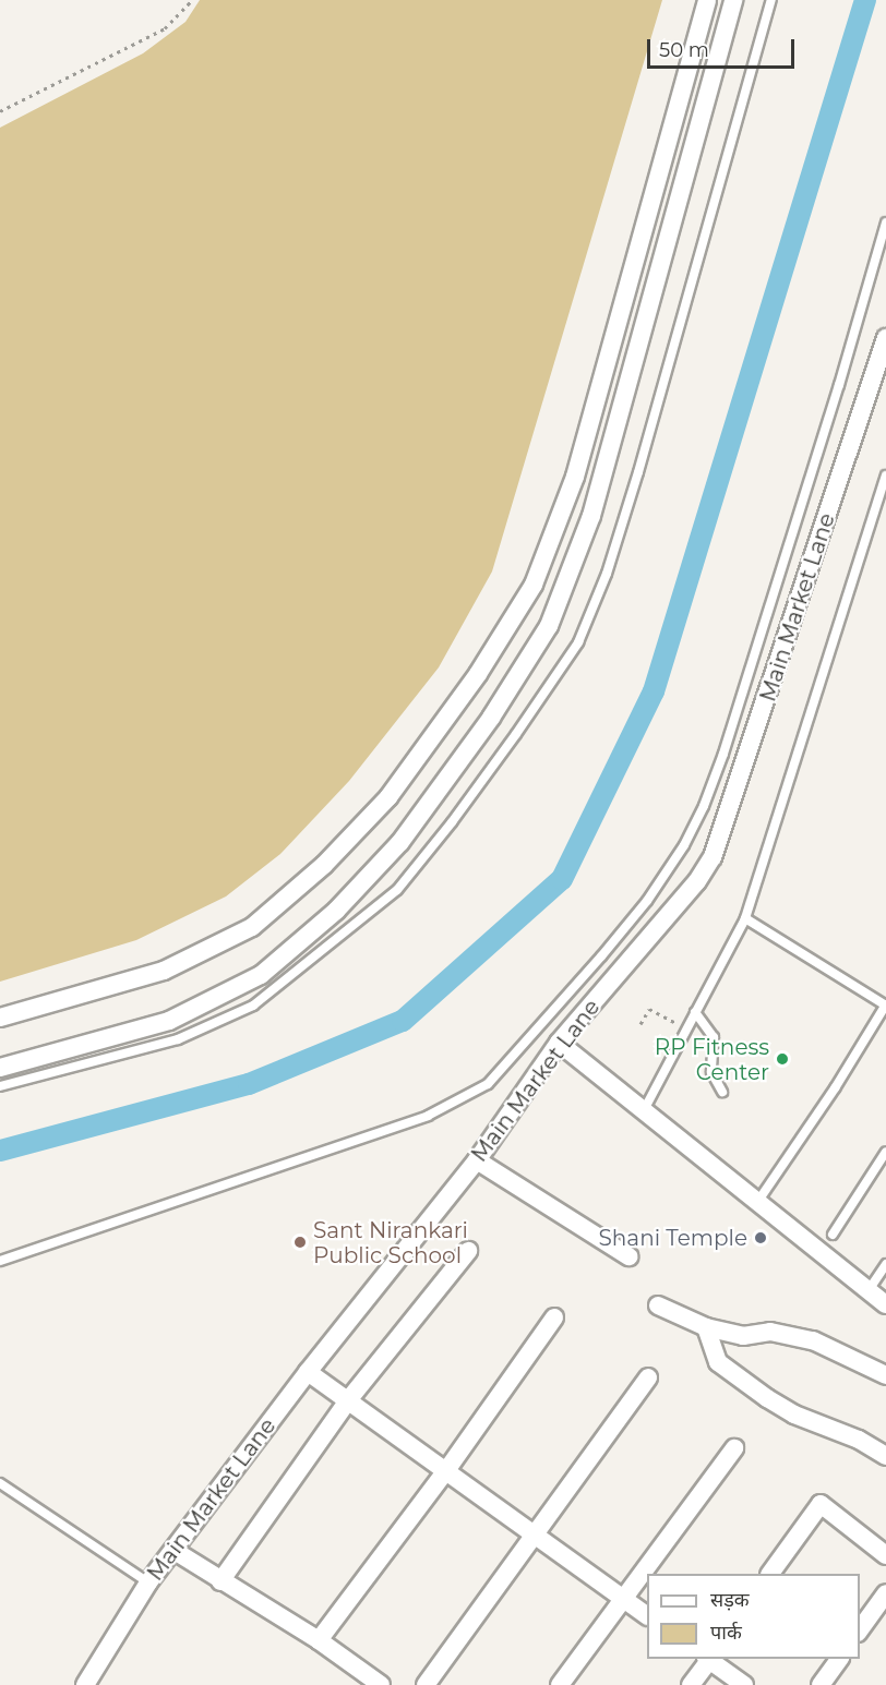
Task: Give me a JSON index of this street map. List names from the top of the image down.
{
  "streets": {
    "street": ["Main Market Lane"]
  },
  "places": ["RP Fitness Center", "Shani Temple", "Sant Nirankari Public School"],
  "legend": ["सड़क", "पार्क"],
  "scale_bar": "50 m"
}
